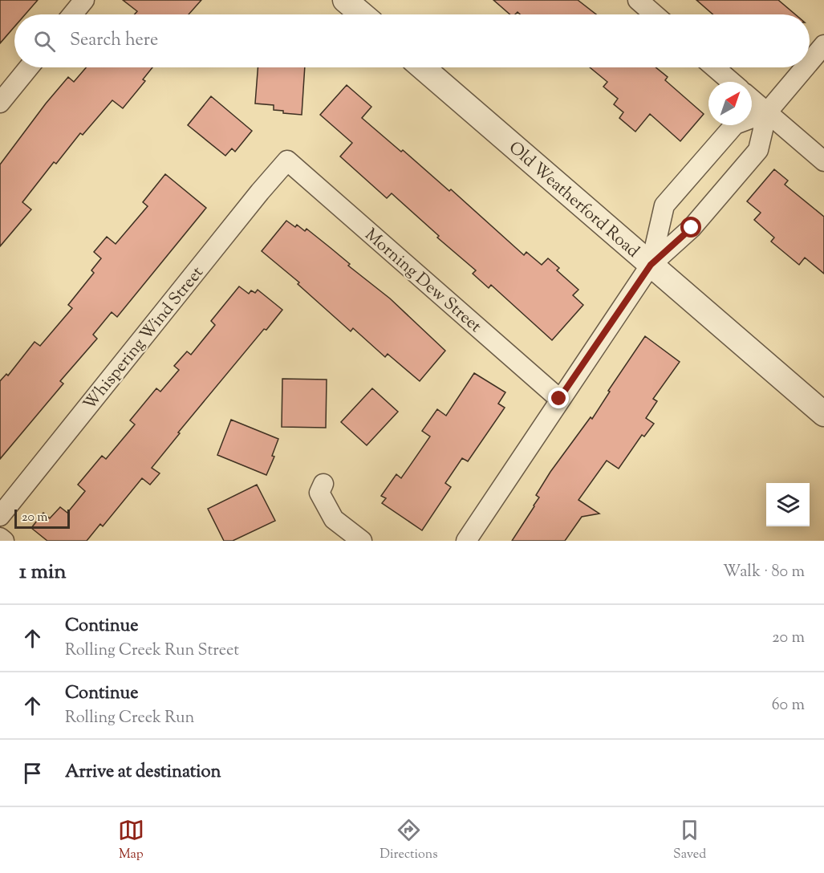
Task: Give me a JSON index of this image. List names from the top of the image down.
{
  "streets": {
    "street": ["Old Weatherford Road", "Morning Dew Street", "Whispering Wind Street"]
  },
  "crossings": [
    ["Morning Dew Street", "Whispering Wind Street"]
  ],
  "scale_bar": "20 m",
  "north": "top right",
  "page": {
    "search": "Search here",
    "scale": "20 m",
    "heading": ["1 min", "Walk · 80 m"],
    "list": [
      ["Continue", "Rolling Creek Run Street", "20 m"],
      ["Continue", "Rolling Creek Run", "60 m"],
      "Arrive at destination"
    ],
    "nav": ["Map", "Directions", "Saved"]
  }
}
